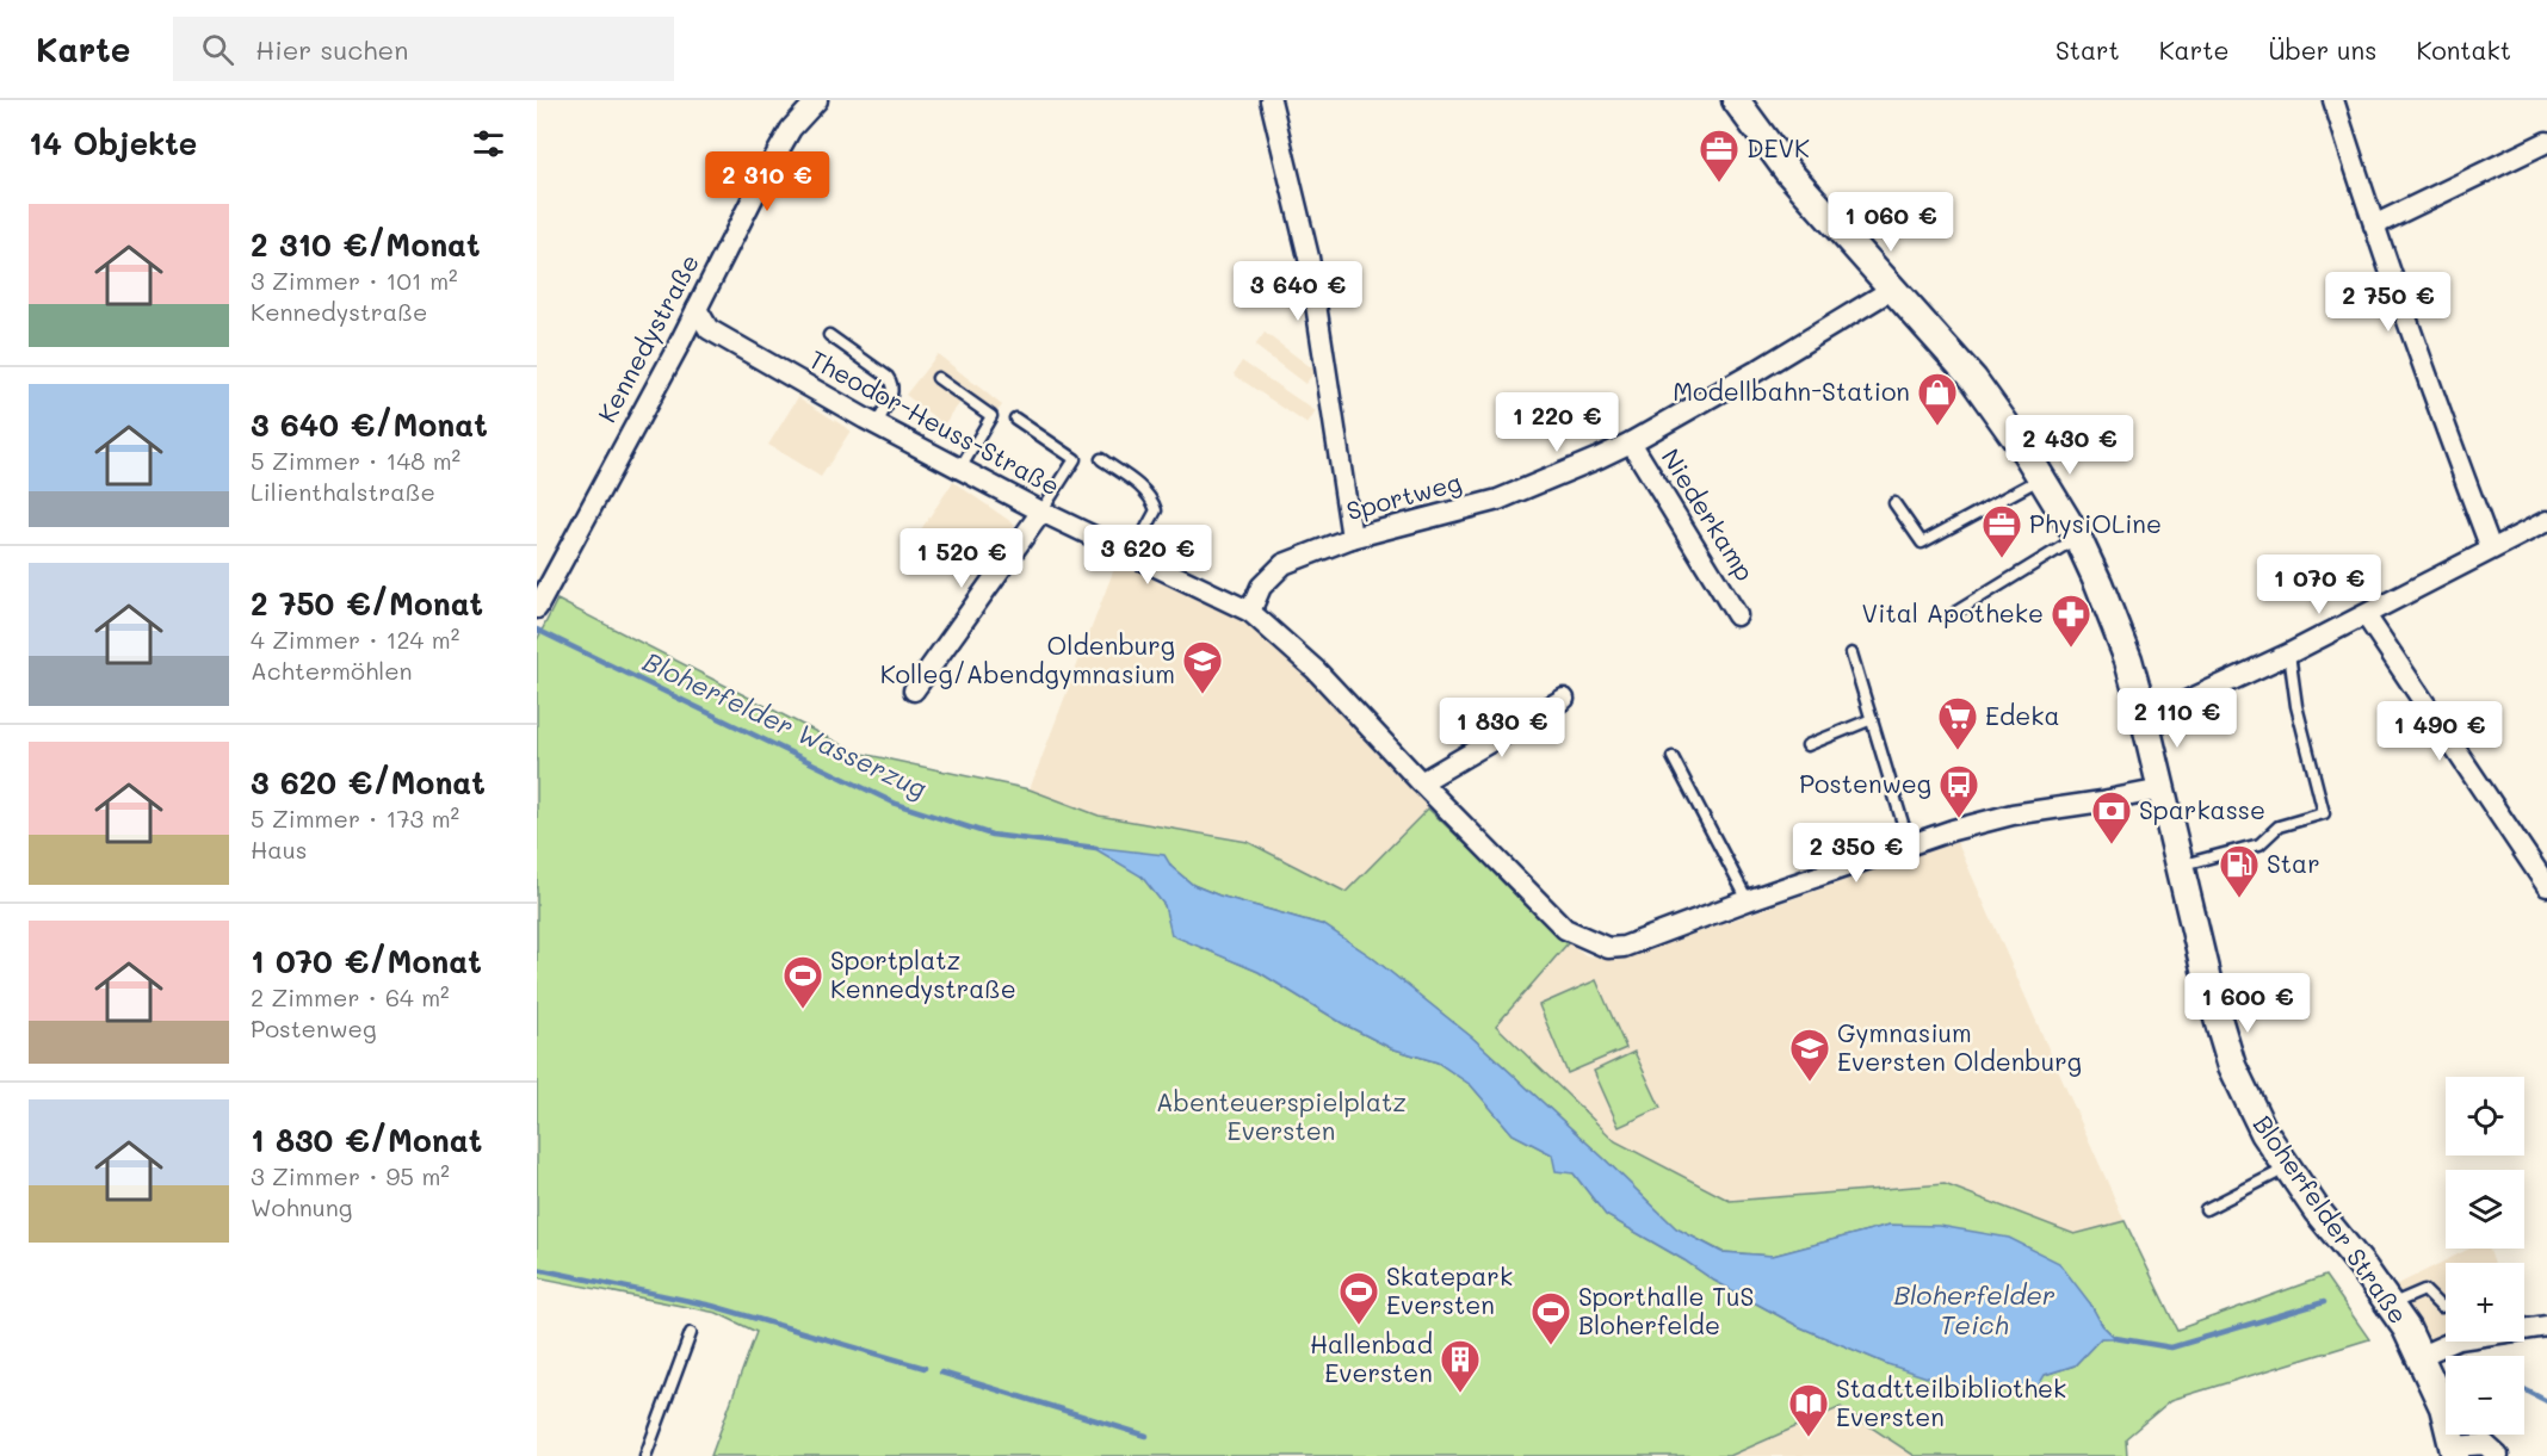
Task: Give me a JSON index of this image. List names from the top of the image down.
{
  "streets": {
    "street": [
      "Kennedystraße",
      "Theodor-Heuss-Straße",
      "Sportweg",
      "Niederkamp",
      "Bloherfelder Straße"
    ]
  },
  "crossings": [
    ["Kennedystraße", "Theodor-Heuss-Straße"],
    ["Theodor-Heuss-Straße", "Sportweg"],
    ["Theodor-Heuss-Straße", "Bloherfelder Straße"],
    ["Sportweg", "Niederkamp"],
    ["Sportweg", "Bloherfelder Straße"]
  ],
  "water": ["Bloherfelder Wasserzug", "Bloherfelder Teich"],
  "parks": ["Abenteuerspielplatz Eversten"],
  "places": {
    "office": ["DEVK", "PhysiOLine"],
    "shop": ["Modellbahn-Station"],
    "pharmacy": ["Vital Apotheke"],
    "school or university": ["Oldenburg Kolleg/Abendgymnasium", "Gymnasium Eversten Oldenburg"],
    "supermarket": ["Edeka"],
    "bus stop": ["Postenweg"],
    "bank": ["Sparkasse"],
    "fuel station": ["Star"],
    "sports": ["Sportplatz Kennedystraße", "Skatepark Eversten", "Sporthalle TuS Bloherfelde"],
    "building": ["Hallenbad Eversten"],
    "library": ["Stadtteilbibliothek Eversten"]
  },
  "page": {
    "header": "Karte",
    "search": "Hier suchen",
    "nav": [
      "Start",
      "Karte",
      "Über uns",
      "Kontakt"
    ],
    "heading": "14 Objekte",
    "price": [
      "2 310 €",
      "1 060 €",
      "3 640 €",
      "2 750 €",
      "1 220 €",
      "2 430 €",
      "3 620 €",
      "1 520 €",
      "1 070 €",
      "2 110 €",
      "1 830 €",
      "1 490 €",
      "2 350 €",
      "1 600 €"
    ],
    "list": [
      {
        "name": "2 310 €/Monat",
        "note": "3 Zimmer · 101 m² · Kennedystraße"
      },
      {
        "name": "3 640 €/Monat",
        "note": "5 Zimmer · 148 m² · Lilienthalstraße"
      },
      {
        "name": "2 750 €/Monat",
        "note": "4 Zimmer · 124 m² · Achtermöhlen"
      },
      {
        "name": "3 620 €/Monat",
        "note": "5 Zimmer · 173 m² · Haus"
      },
      {
        "name": "1 070 €/Monat",
        "note": "2 Zimmer · 64 m² · Postenweg"
      },
      {
        "name": "1 830 €/Monat",
        "note": "3 Zimmer · 95 m² · Wohnung"
      }
    ],
    "map_buttons": ["+", "−"]
  }
}
